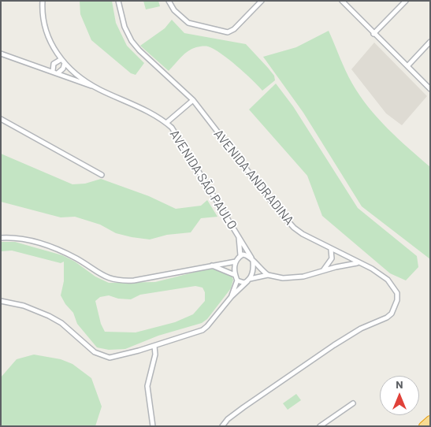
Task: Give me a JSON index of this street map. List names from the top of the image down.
{
  "streets": {
    "street": ["AVENIDA ANDRADINA", "AVENIDA SÃO PAULO"]
  },
  "north": "top"
}
